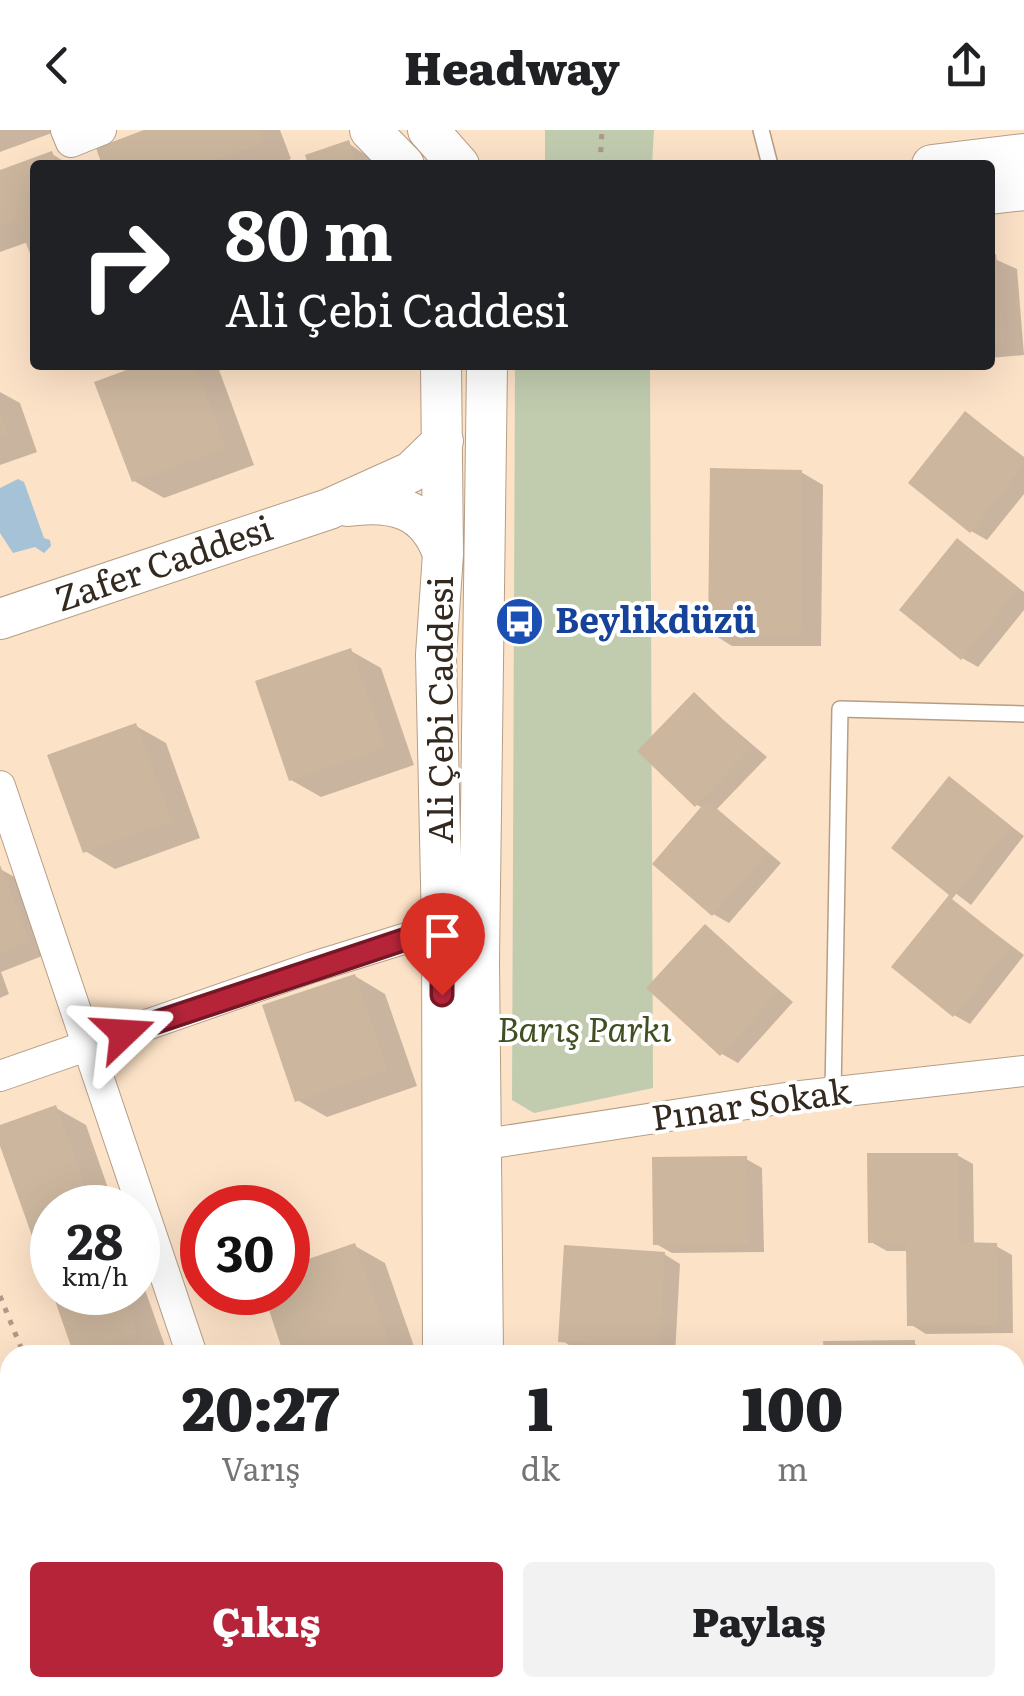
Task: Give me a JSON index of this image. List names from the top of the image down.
{
  "streets": {
    "main road": ["Zafer Caddesi", "Ali Çebi Caddesi"],
    "street": ["Pınar Sokak"]
  },
  "crossings": [
    ["Ali Çebi Caddesi", "Pınar Sokak"]
  ],
  "parks": ["Barış Parkı"],
  "places": {
    "bus stop": ["Beylikdüzü"]
  },
  "page": {
    "header": "Headway",
    "turn": ["80 m", "Ali Çebi Caddesi"],
    "speed": "28 km/h",
    "limit": "30",
    "eta": [
      "20:27",
      "Varış",
      "1",
      "dk",
      "100",
      "m"
    ],
    "buttons": ["Çıkış", "Paylaş"]
  }
}
